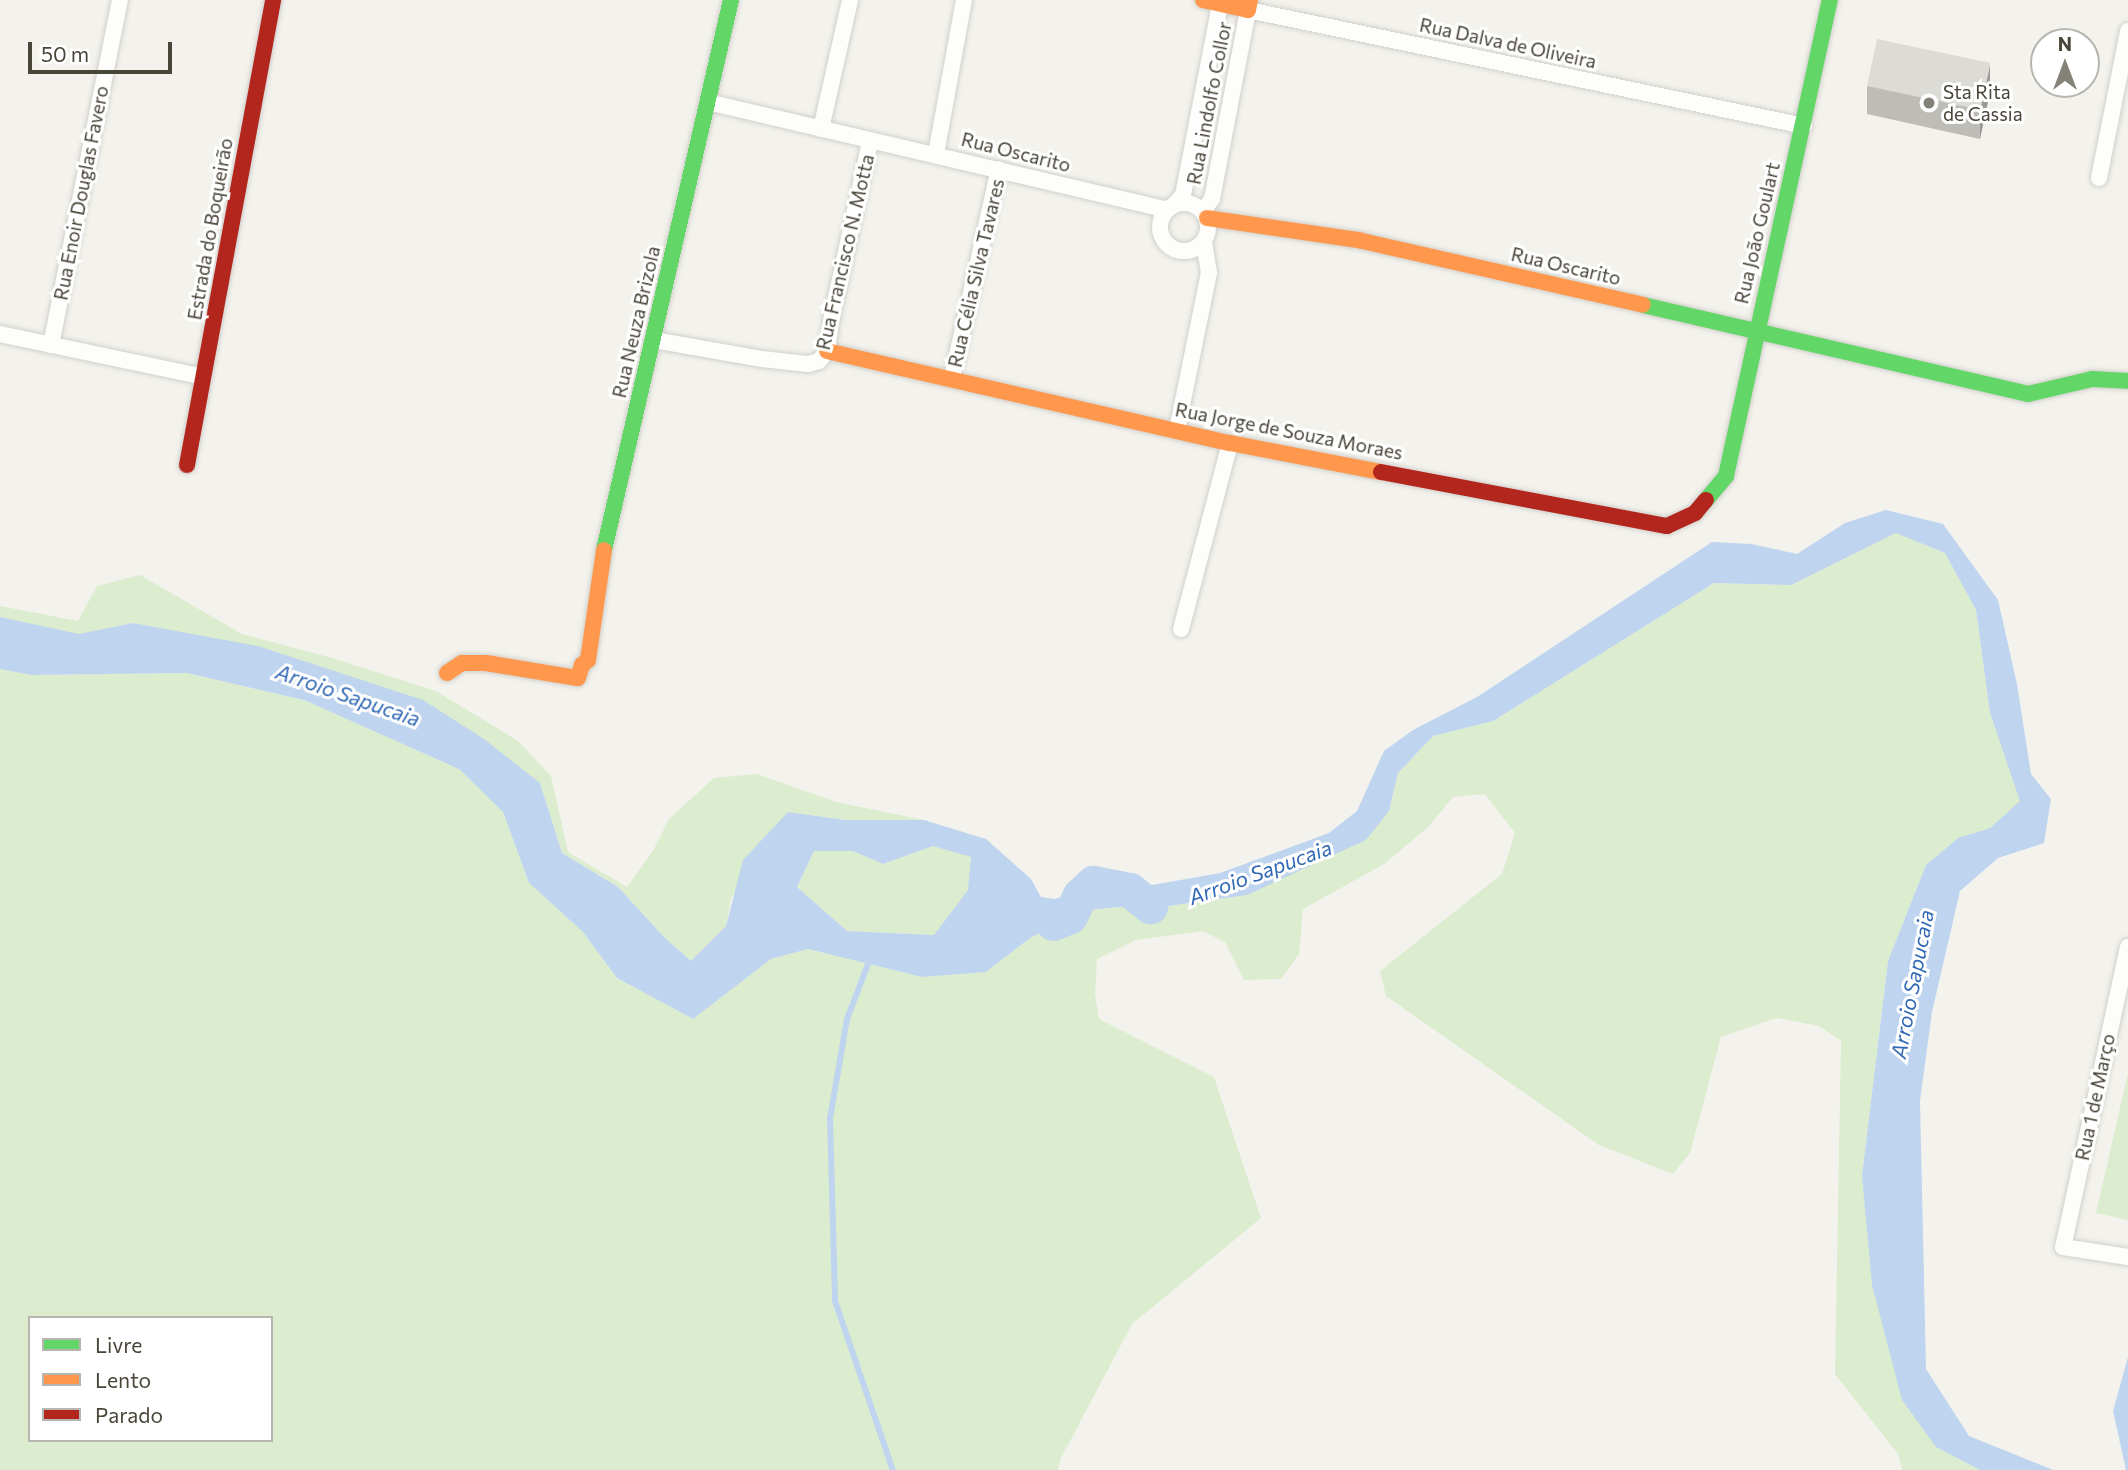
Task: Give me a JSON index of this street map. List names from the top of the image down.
{
  "streets": {
    "street": [
      "Rua Dalva de Oliveira",
      "Rua Lindolfo Collor",
      "Rua Oscarito",
      "Rua Enoir Douglas Favero",
      "Estrada do Boqueirão",
      "Rua João Goulart",
      "Rua Francisco N. Motta",
      "Rua Célia Silva Tavares",
      "Rua Neuza Brizola",
      "Rua Jorge de Souza Moraes",
      "Rua 1 de Março"
    ]
  },
  "crossings": [
    ["Rua Dalva de Oliveira", "Rua Lindolfo Collor"],
    ["Rua Dalva de Oliveira", "Rua João Goulart"],
    ["Rua Lindolfo Collor", "Rua Oscarito"],
    ["Rua Oscarito", "Rua João Goulart"],
    ["Rua Oscarito", "Rua Francisco N. Motta"],
    ["Rua Oscarito", "Rua Célia Silva Tavares"],
    ["Rua Oscarito", "Rua Neuza Brizola"],
    ["Rua João Goulart", "Rua Jorge de Souza Moraes"],
    ["Rua Francisco N. Motta", "Rua Neuza Brizola"],
    ["Rua Francisco N. Motta", "Rua Jorge de Souza Moraes"],
    ["Rua Célia Silva Tavares", "Rua Jorge de Souza Moraes"]
  ],
  "water": ["Arroio Sapucaia"],
  "places": ["Sta Rita de Cassia"],
  "legend": ["Livre", "Lento", "Parado"],
  "scale_bar": "50 m",
  "north": "top"
}
